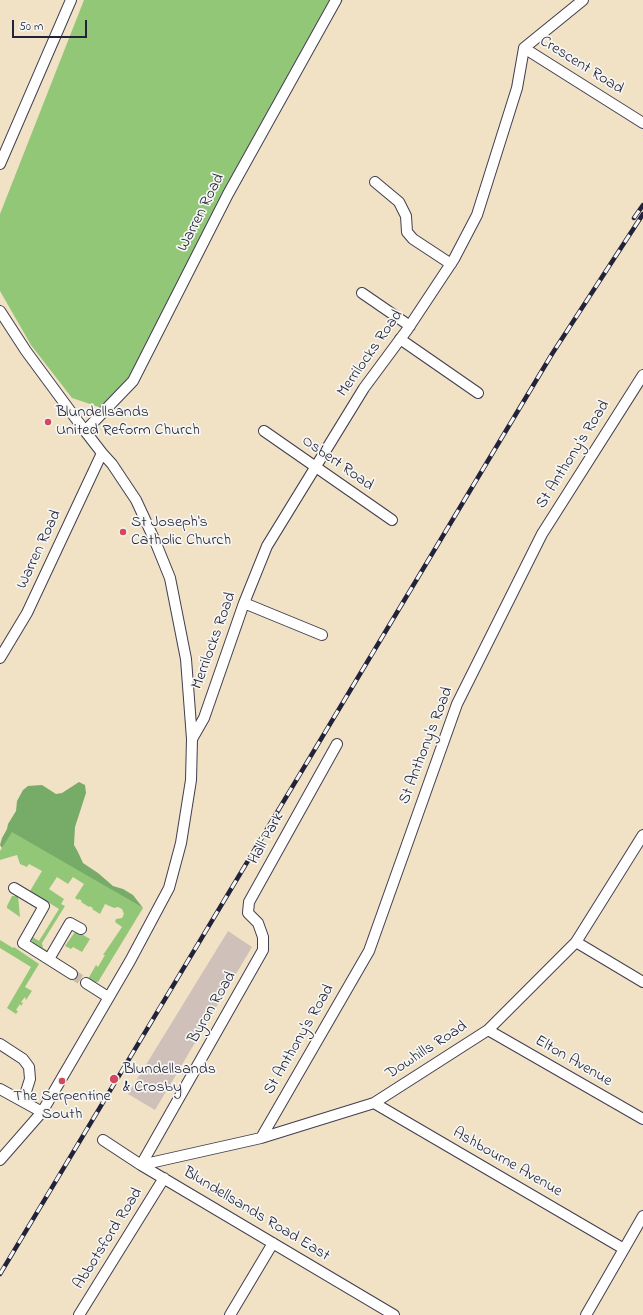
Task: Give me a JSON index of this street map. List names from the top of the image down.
{
  "streets": {
    "street": [
      "Crescent Road",
      "Warren Road",
      "Merrilocks Road",
      "St Anthony's Road",
      "Osbert Road",
      "Hall Park",
      "Byron Road",
      "Dowhills Road",
      "Elton Avenue",
      "Ashbourne Avenue",
      "Blundellsands Road East",
      "Abbotsford Road"
    ]
  },
  "crossings": [
    ["Crescent Road", "Merrilocks Road"],
    ["Merrilocks Road", "Osbert Road"],
    ["St Anthony's Road", "Dowhills Road"],
    ["Hall Park", "Byron Road"],
    ["Byron Road", "Dowhills Road"],
    ["Byron Road", "Blundellsands Road East"],
    ["Dowhills Road", "Elton Avenue"],
    ["Dowhills Road", "Ashbourne Avenue"],
    ["Dowhills Road", "Blundellsands Road East"],
    ["Blundellsands Road East", "Abbotsford Road"]
  ],
  "places": [
    "Blundellsands United Reform Church",
    "St Joseph's Catholic Church",
    "Blundellsands & Crosby",
    "The Serpentine South"
  ],
  "scale_bar": "50 m"
}
